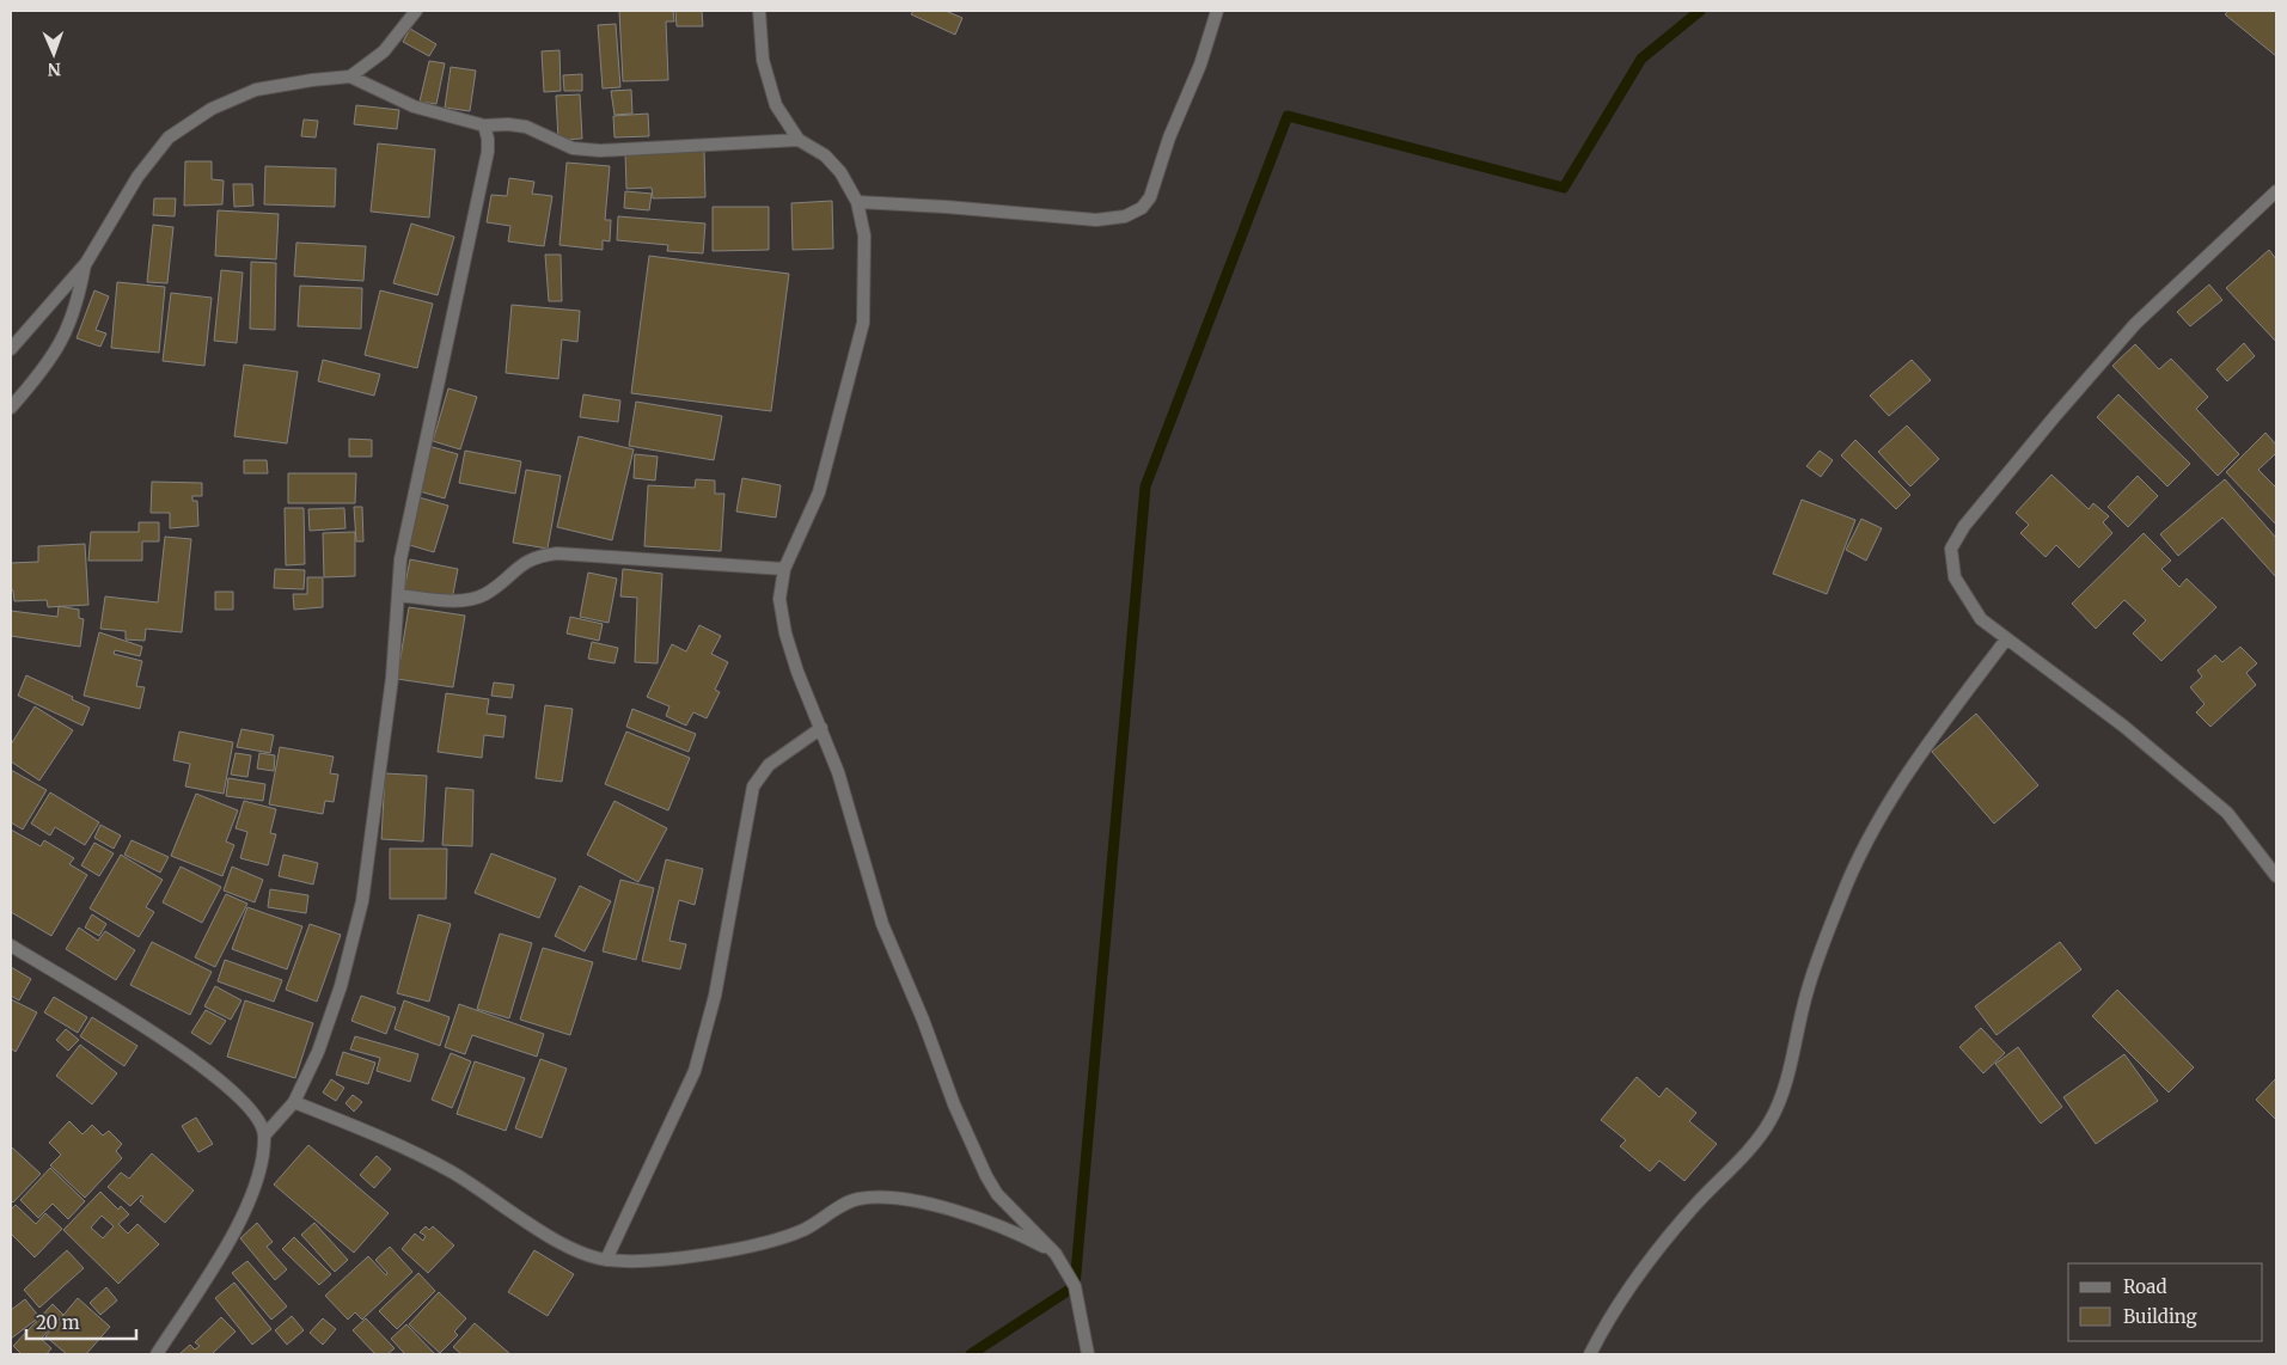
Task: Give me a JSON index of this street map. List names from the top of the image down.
{
  "legend": ["Road", "Building"],
  "scale_bar": "20 m",
  "north": "bottom"
}
